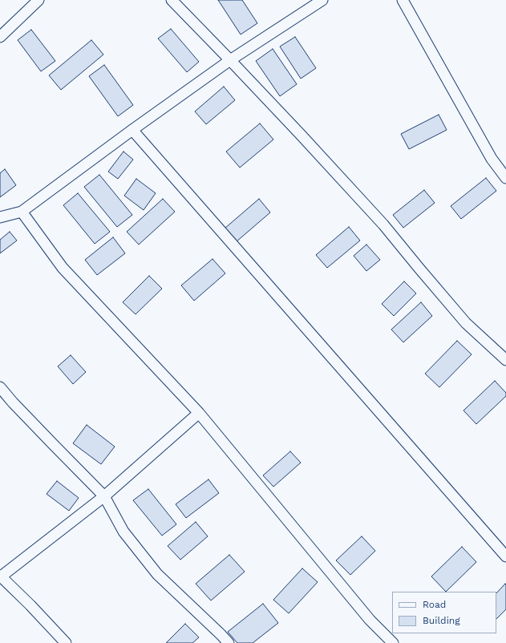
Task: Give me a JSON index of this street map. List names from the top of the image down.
{
  "legend": ["Road", "Building"]
}
